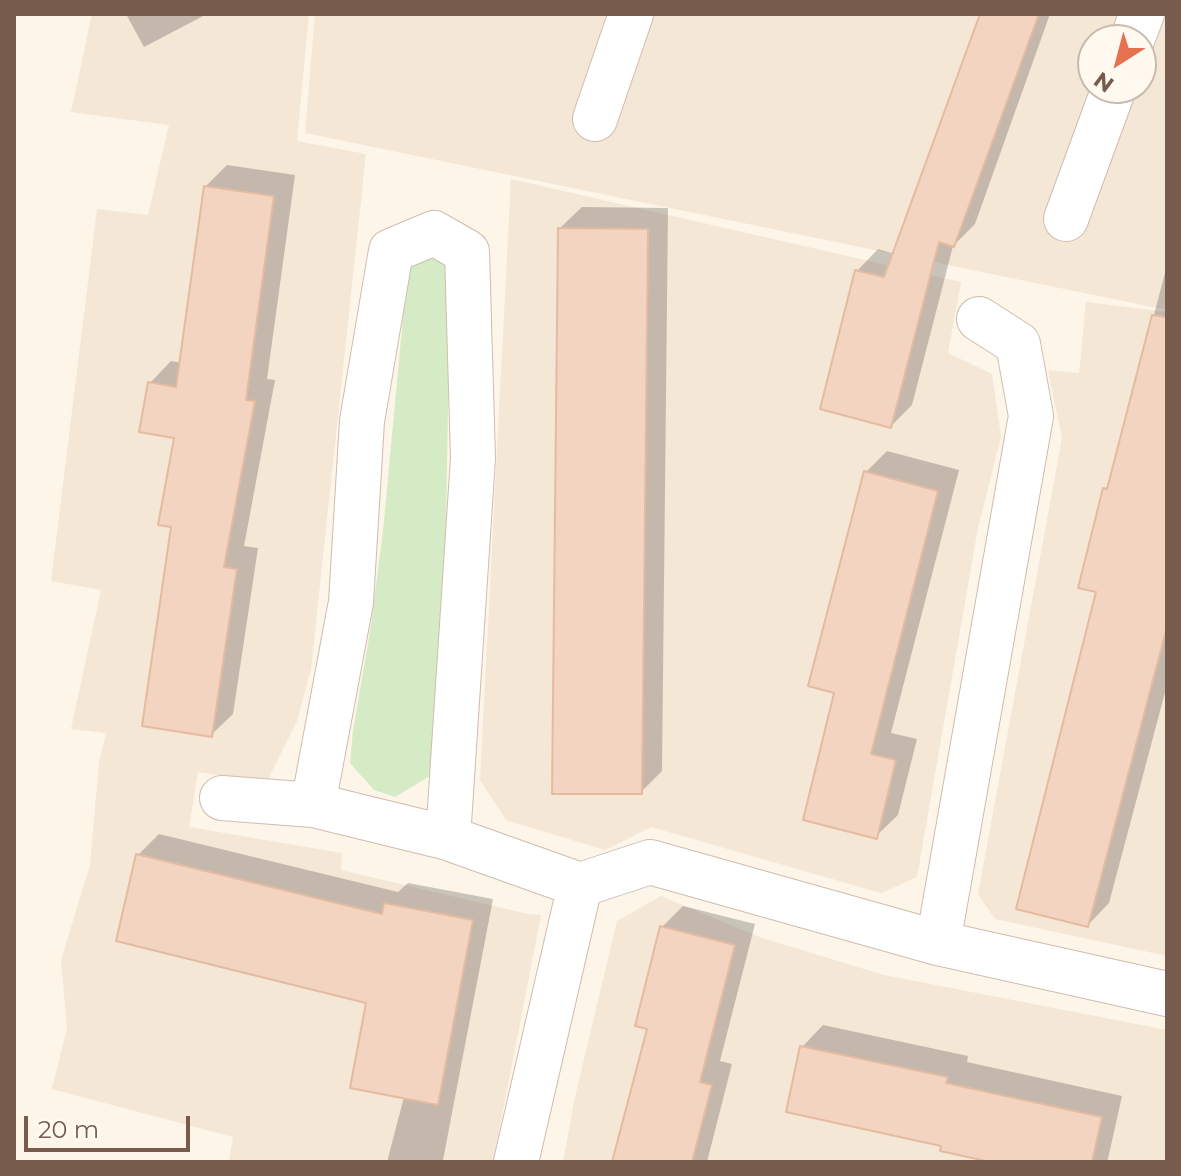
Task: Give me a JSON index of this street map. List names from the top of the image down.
{
  "scale_bar": "20 m",
  "north": "bottom left"
}
